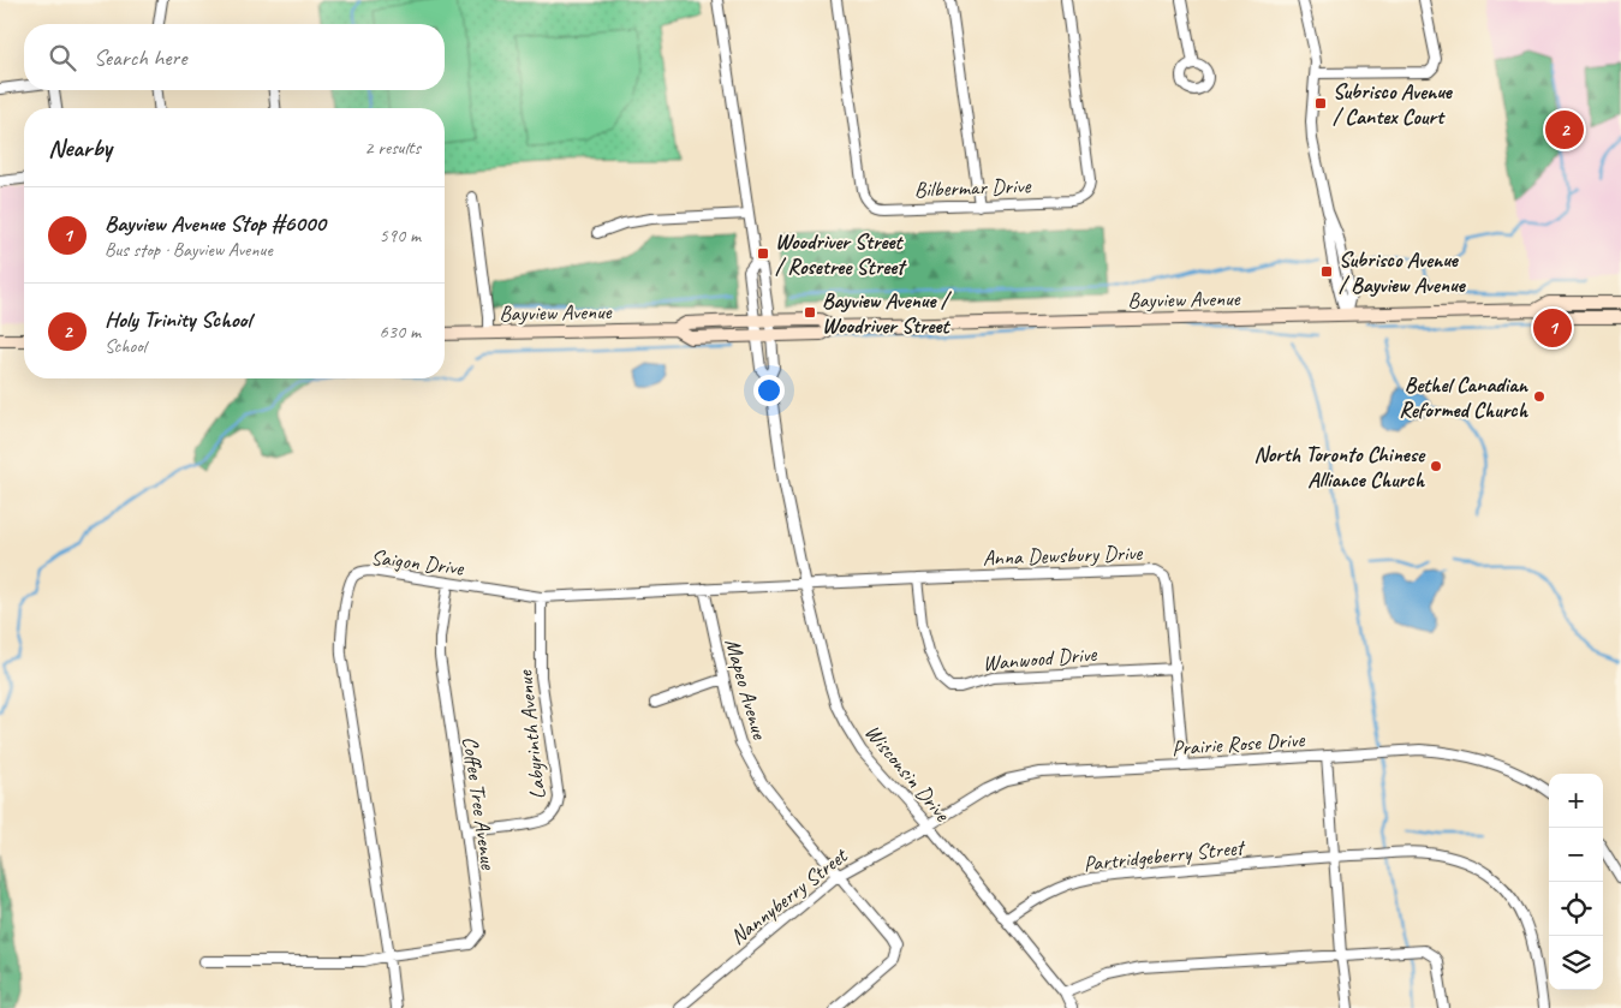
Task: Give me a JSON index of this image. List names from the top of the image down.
{
  "streets": {
    "main road": ["Bayview Avenue"],
    "street": [
      "Bilbermar Drive",
      "Anna Dewsbury Drive",
      "Saigon Drive",
      "Wanwood Drive",
      "Mapeo Avenue",
      "Labyrinth Avenue",
      "Prairie Rose Drive",
      "Wisconsin Drive",
      "Coffee Tree Avenue",
      "Partridgeberry Street",
      "Nannyberry Street"
    ]
  },
  "crossings": [
    ["Bayview Avenue", "Wisconsin Drive"],
    ["Anna Dewsbury Drive", "Saigon Drive"],
    ["Anna Dewsbury Drive", "Wanwood Drive"],
    ["Anna Dewsbury Drive", "Prairie Rose Drive"],
    ["Anna Dewsbury Drive", "Wisconsin Drive"],
    ["Saigon Drive", "Mapeo Avenue"],
    ["Saigon Drive", "Labyrinth Avenue"],
    ["Saigon Drive", "Wisconsin Drive"],
    ["Saigon Drive", "Coffee Tree Avenue"],
    ["Mapeo Avenue", "Nannyberry Street"],
    ["Labyrinth Avenue", "Coffee Tree Avenue"],
    ["Prairie Rose Drive", "Wisconsin Drive"],
    ["Prairie Rose Drive", "Nannyberry Street"],
    ["Wisconsin Drive", "Partridgeberry Street"],
    ["Wisconsin Drive", "Nannyberry Street"]
  ],
  "places": {
    "transit": [
      "Subrisco Avenue / Cantex Court",
      "Woodriver Street / Rosetree Street",
      "Subrisco Avenue / Bayview Avenue",
      "Bayview Avenue / Woodriver Street"
    ],
    "other": ["Bethel Canadian Reformed Church", "North Toronto Chinese Alliance Church"]
  },
  "page": {
    "search": "Search here",
    "pins": ["2", "1"],
    "heading": ["Nearby", "2 results"],
    "list": [
      {
        "mark": "1",
        "name": "Bayview Avenue Stop #6000",
        "note": "Bus stop · Bayview Avenue",
        "value": "590 m"
      },
      {
        "mark": "2",
        "name": "Holy Trinity School",
        "note": "School",
        "value": "630 m"
      }
    ],
    "map_buttons": ["+", "−"]
  }
}
